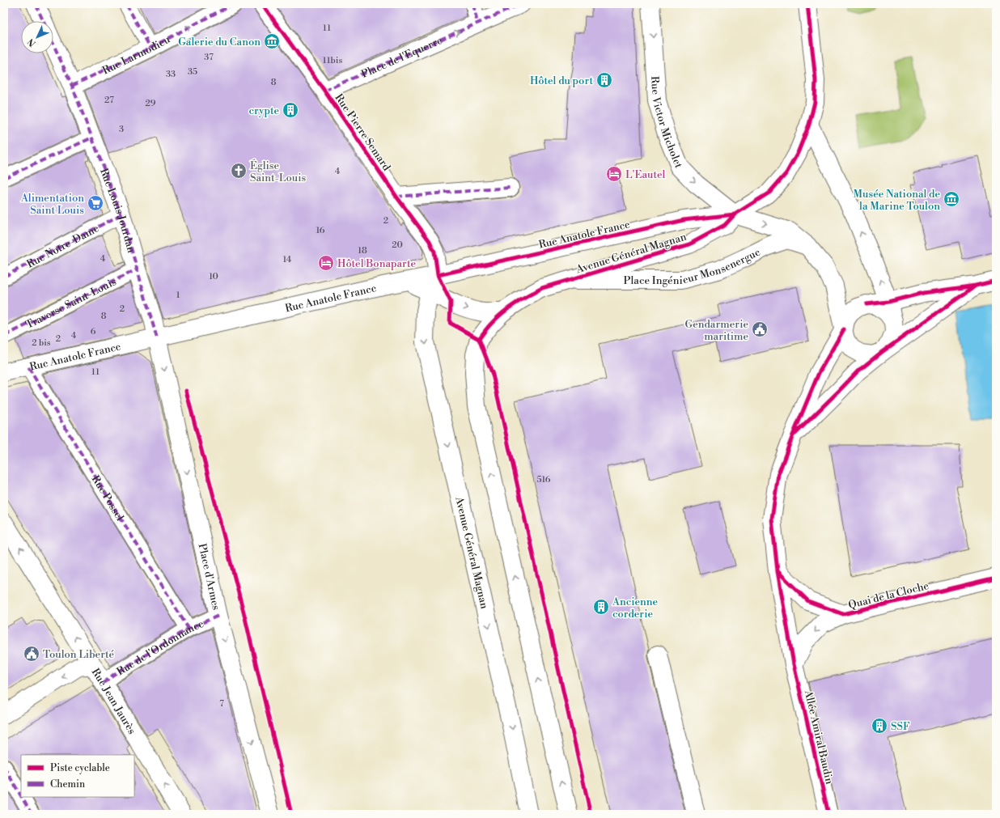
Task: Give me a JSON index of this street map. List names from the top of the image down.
{
  "streets": {
    "street": [
      "Rue Larmodieu",
      "Place de l'Equerre",
      "Rue Victor Micholet",
      "Rue Pierre Semard",
      "Rue Louis Jourdan",
      "Rue Anatole France",
      "Rue Notre-Dame",
      "Avenue Général Magnan",
      "Place Ingénieur Monsenergue",
      "Traverse Saint-Louis",
      "Rue Possel",
      "Place d'Armes",
      "Quai de la Cloche",
      "Rue de l'Ordonnance",
      "Rue Jean Jaurès",
      "Allée Amiral Baudin"
    ]
  },
  "crossings": [
    ["Rue Larmodieu", "Rue Louis Jourdan"],
    ["Place de l'Equerre", "Rue Pierre Semard"],
    ["Rue Victor Micholet", "Rue Anatole France"],
    ["Rue Victor Micholet", "Avenue Général Magnan"],
    ["Rue Pierre Semard", "Rue Anatole France"],
    ["Rue Pierre Semard", "Avenue Général Magnan"],
    ["Rue Louis Jourdan", "Rue Anatole France"],
    ["Rue Louis Jourdan", "Rue Notre-Dame"],
    ["Rue Louis Jourdan", "Traverse Saint-Louis"],
    ["Rue Louis Jourdan", "Place d'Armes"],
    ["Rue Anatole France", "Avenue Général Magnan"],
    ["Rue Anatole France", "Rue Possel"],
    ["Rue Anatole France", "Place d'Armes"],
    ["Avenue Général Magnan", "Place Ingénieur Monsenergue"],
    ["Rue Possel", "Rue de l'Ordonnance"],
    ["Place d'Armes", "Rue de l'Ordonnance"],
    ["Quai de la Cloche", "Allée Amiral Baudin"],
    ["Rue de l'Ordonnance", "Rue Jean Jaurès"]
  ],
  "one_way": [
    "Rue Larmodieu",
    "Rue Victor Micholet",
    "Place d'Armes",
    "Rue Jean Jaurès"
  ],
  "places": {
    "museum": ["Galerie du Canon", "Musée National de la Marine Toulon"],
    "building": [
      "Hôtel du port",
      "crypte",
      "Ancienne corderie",
      "SSF"
    ],
    "church": ["Église Saint-Louis"],
    "hotel": ["L'Eautel", "Hôtel Bonaparte"],
    "supermarket": ["Alimentation Saint Louis"],
    "public building": ["Gendarmerie maritime", "Toulon Liberté"]
  },
  "house_numbers": [
    "11",
    "37",
    "11bis",
    "35",
    "33",
    "8",
    "27",
    "29",
    "3",
    "4",
    "2",
    "16",
    "20",
    "18",
    "4",
    "14",
    "10",
    "1",
    "2",
    "8",
    "6",
    "4",
    "2",
    "2 bis",
    "11",
    "516",
    "7"
  ],
  "legend": ["Piste cyclable", "Chemin"],
  "north": "bottom left"
}
